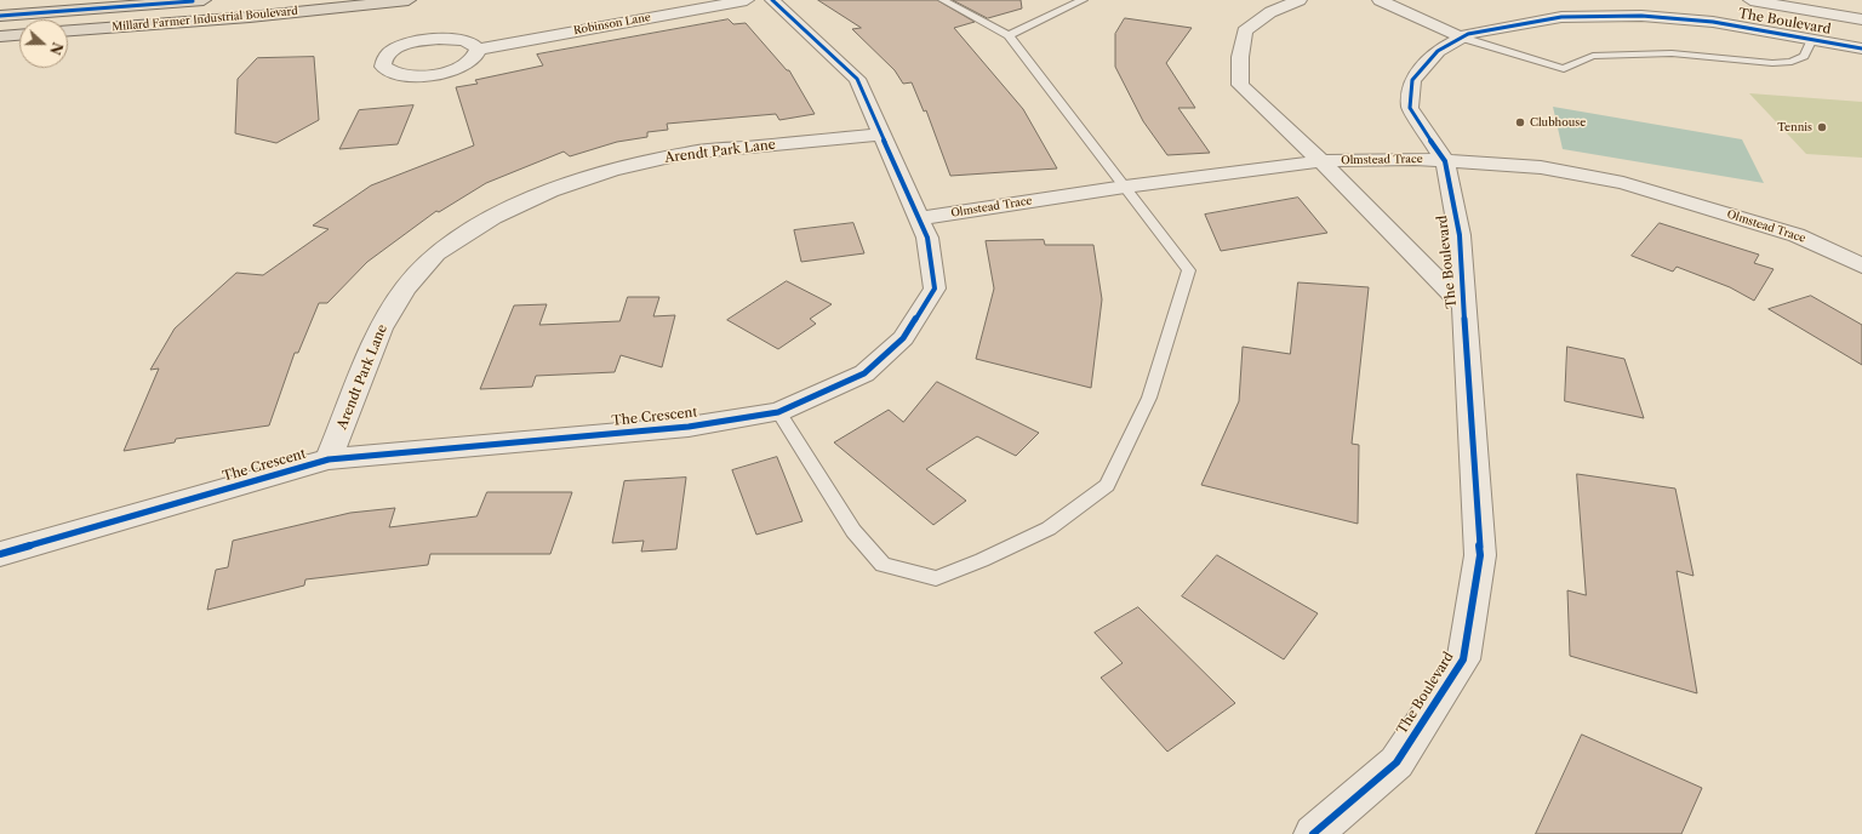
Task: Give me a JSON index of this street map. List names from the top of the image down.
{
  "streets": {
    "main road": ["Millard Farmer Industrial Boulevard"],
    "street": [
      "The Boulevard",
      "Robinson Lane",
      "Arendt Park Lane",
      "Olmstead Trace",
      "The Crescent"
    ]
  },
  "crossings": [
    ["The Boulevard", "Olmstead Trace"],
    ["Arendt Park Lane", "The Crescent"],
    ["Olmstead Trace", "The Crescent"]
  ],
  "places": ["Clubhouse", "Tennis"],
  "north": "right"
}
